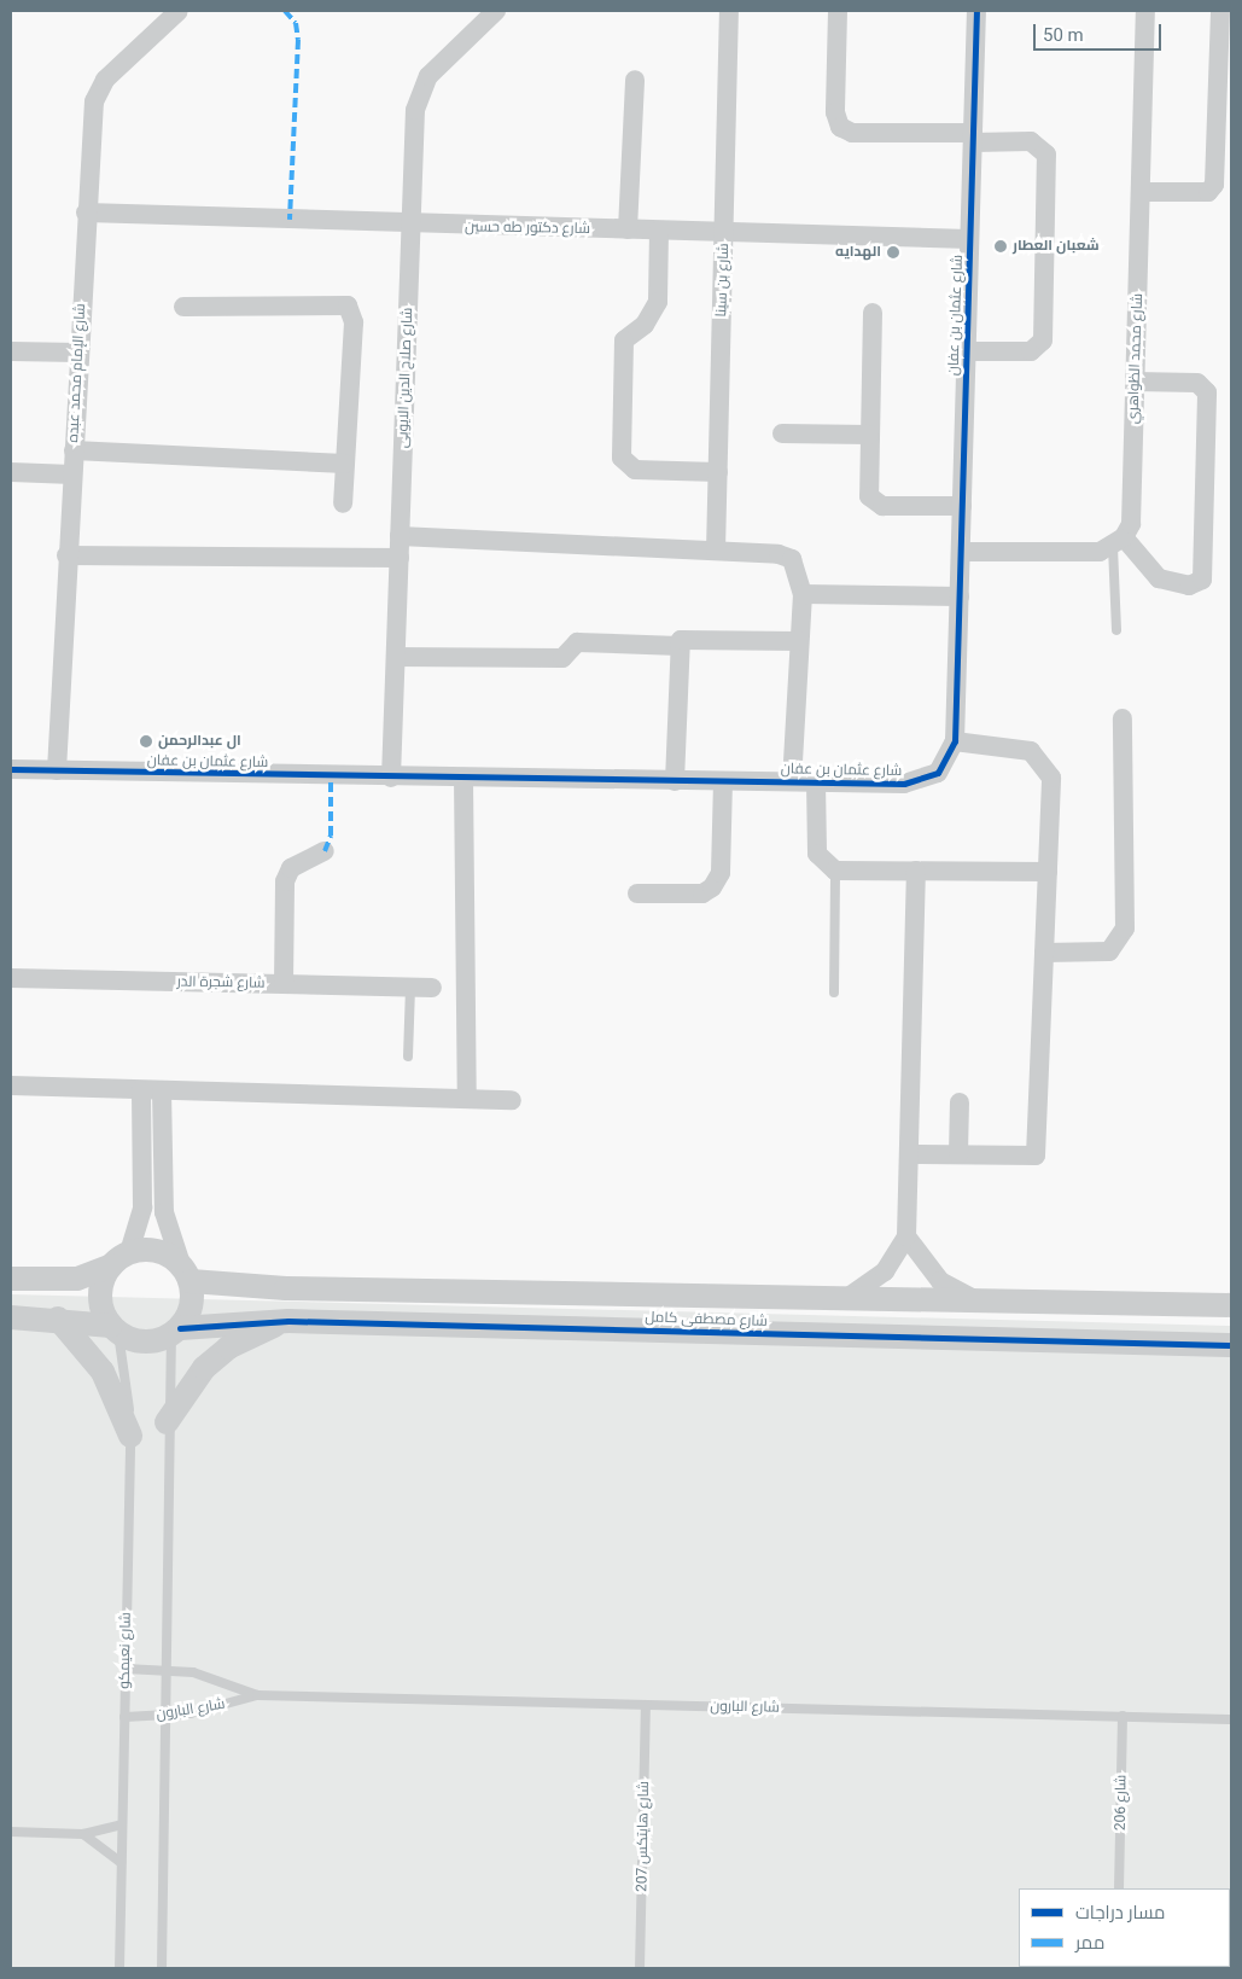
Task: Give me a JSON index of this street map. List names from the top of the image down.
{
  "streets": {
    "street": [
      "شارع دكتور طه حسين",
      "شارع بن سينا",
      "شارع عثمان بن عفان",
      "شارع محمد الظواهري",
      "شارع الإمام محمد عبده",
      "شارع صلاح الدين الايوبى",
      "شارع شجرة الدر",
      "شارع مصطفى كامل"
    ],
    "lane": [
      "شارع نعيمكو",
      "شارع البارون",
      "شارع 206",
      "شارع هايتكس 207"
    ]
  },
  "crossings": [
    ["شارع دكتور طه حسين", "شارع بن سينا"],
    ["شارع دكتور طه حسين", "شارع عثمان بن عفان"],
    ["شارع دكتور طه حسين", "شارع الإمام محمد عبده"],
    ["شارع دكتور طه حسين", "شارع صلاح الدين الايوبى"],
    ["شارع عثمان بن عفان", "شارع الإمام محمد عبده"],
    ["شارع عثمان بن عفان", "شارع صلاح الدين الايوبى"],
    ["شارع مصطفى كامل", "شارع نعيمكو"],
    ["شارع نعيمكو", "شارع البارون"],
    ["شارع البارون", "شارع 206"],
    ["شارع البارون", "شارع هايتكس 207"]
  ],
  "places": ["شعبان العطار", "الهدايه", "ال عبدالرحمن"],
  "legend": ["مسار دراجات", "ممر"],
  "scale_bar": "50 m"
}
